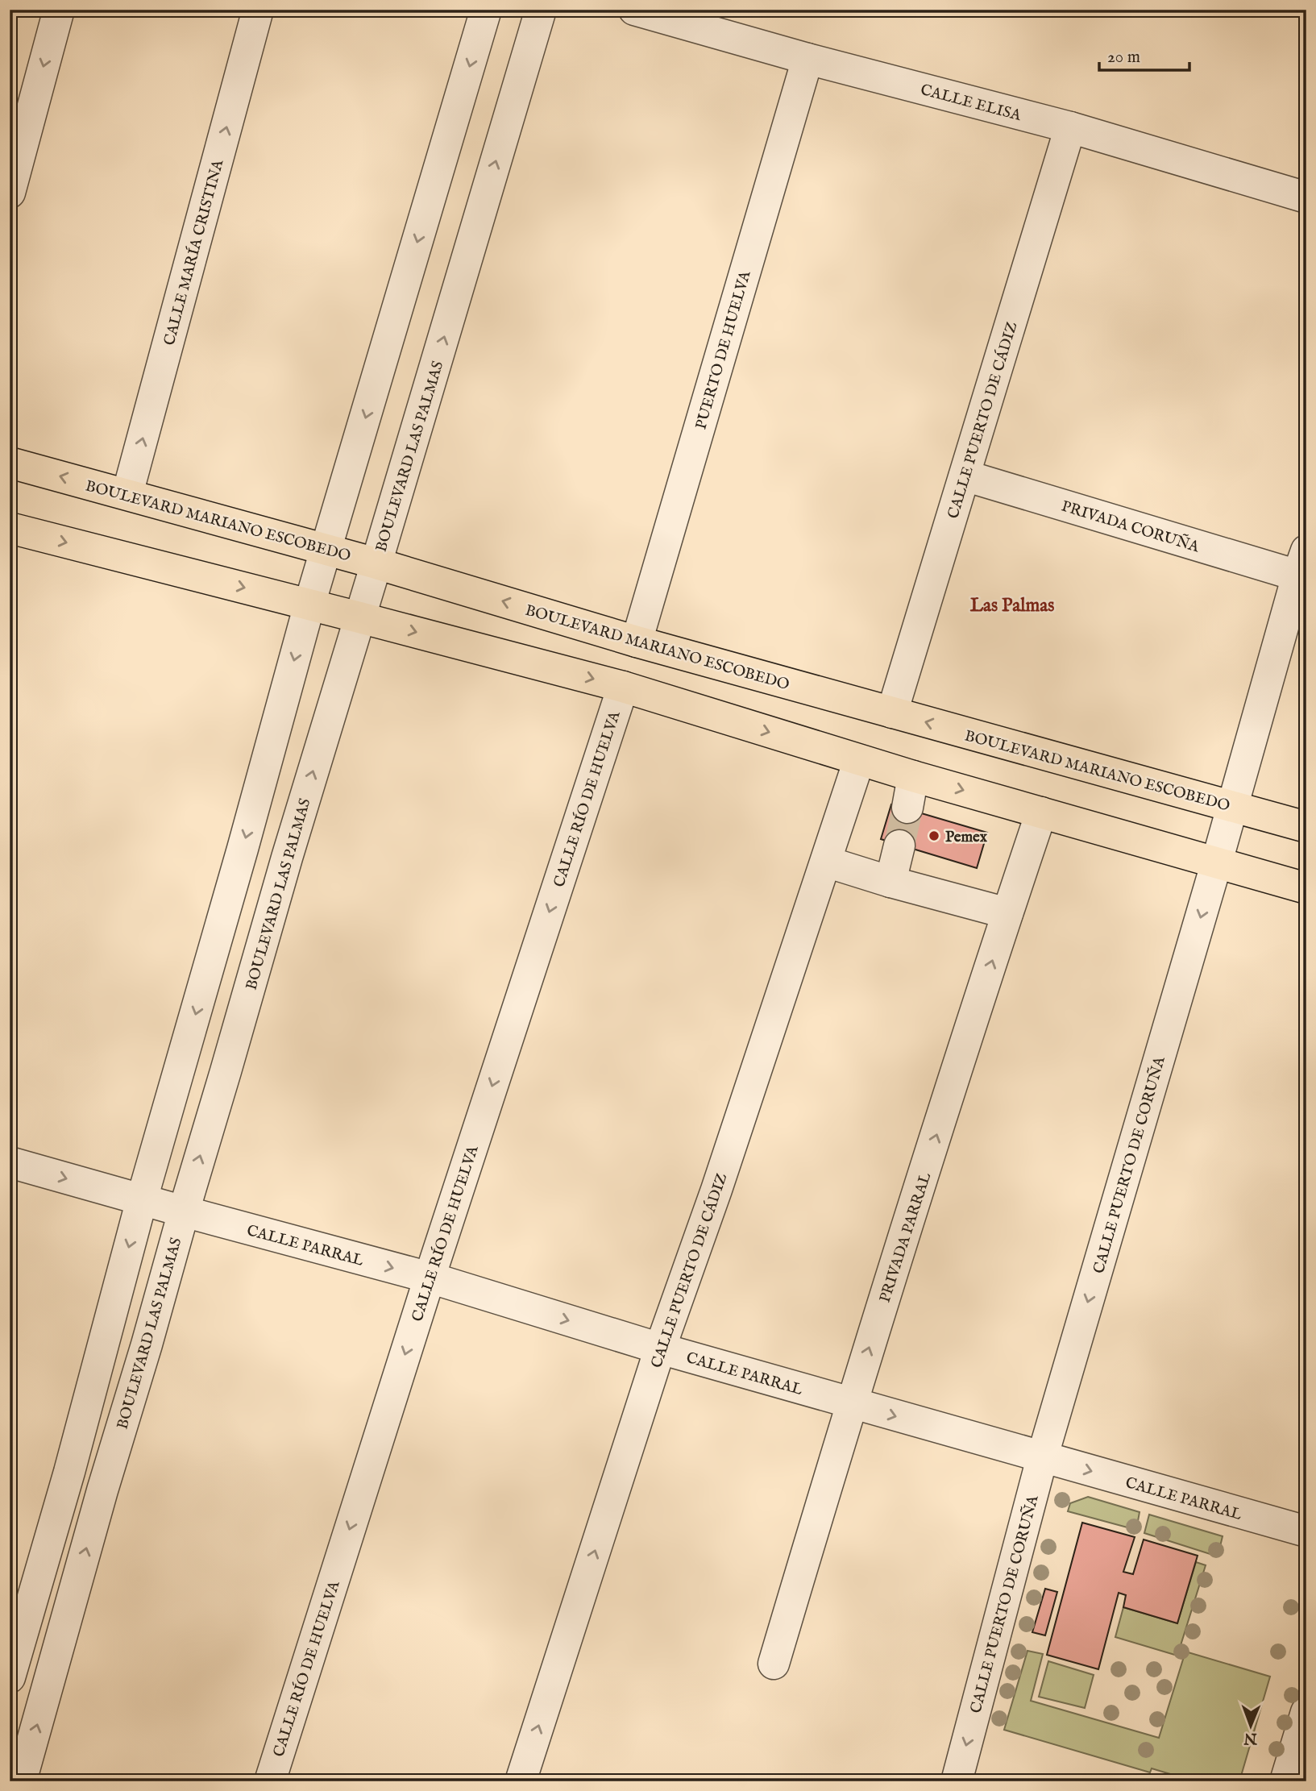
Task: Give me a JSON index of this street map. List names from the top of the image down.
{
  "streets": {
    "main road": ["BOULEVARD MARIANO ESCOBEDO"],
    "street": [
      "CALLE ELISA",
      "CALLE MARÍA CRISTINA",
      "PUERTO DE HUELVA",
      "CALLE PUERTO DE CÁDIZ",
      "BOULEVARD LAS PALMAS",
      "PRIVADA CORUÑA",
      "CALLE RÍO DE HUELVA",
      "CALLE PUERTO DE CORUÑA",
      "PRIVADA PARRAL",
      "CALLE PARRAL"
    ]
  },
  "crossings": [
    ["CALLE ELISA", "PUERTO DE HUELVA"],
    ["CALLE ELISA", "CALLE PUERTO DE CÁDIZ"],
    ["CALLE MARÍA CRISTINA", "BOULEVARD MARIANO ESCOBEDO"],
    ["PUERTO DE HUELVA", "BOULEVARD MARIANO ESCOBEDO"],
    ["CALLE PUERTO DE CÁDIZ", "BOULEVARD MARIANO ESCOBEDO"],
    ["CALLE PUERTO DE CÁDIZ", "PRIVADA CORUÑA"],
    ["CALLE PUERTO DE CÁDIZ", "CALLE PARRAL"],
    ["BOULEVARD LAS PALMAS", "BOULEVARD MARIANO ESCOBEDO"],
    ["BOULEVARD LAS PALMAS", "CALLE PARRAL"],
    ["BOULEVARD MARIANO ESCOBEDO", "CALLE PUERTO DE CORUÑA"],
    ["PRIVADA CORUÑA", "CALLE PUERTO DE CORUÑA"],
    ["CALLE RÍO DE HUELVA", "CALLE PARRAL"],
    ["CALLE PUERTO DE CORUÑA", "CALLE PARRAL"],
    ["PRIVADA PARRAL", "CALLE PARRAL"]
  ],
  "one_way": [
    "CALLE RÍO DE HUELVA",
    "CALLE PUERTO DE CORUÑA",
    "PRIVADA PARRAL",
    "CALLE PARRAL"
  ],
  "districts": ["Las Palmas"],
  "places": ["Pemex"],
  "scale_bar": "20 m",
  "north": "bottom"
}
